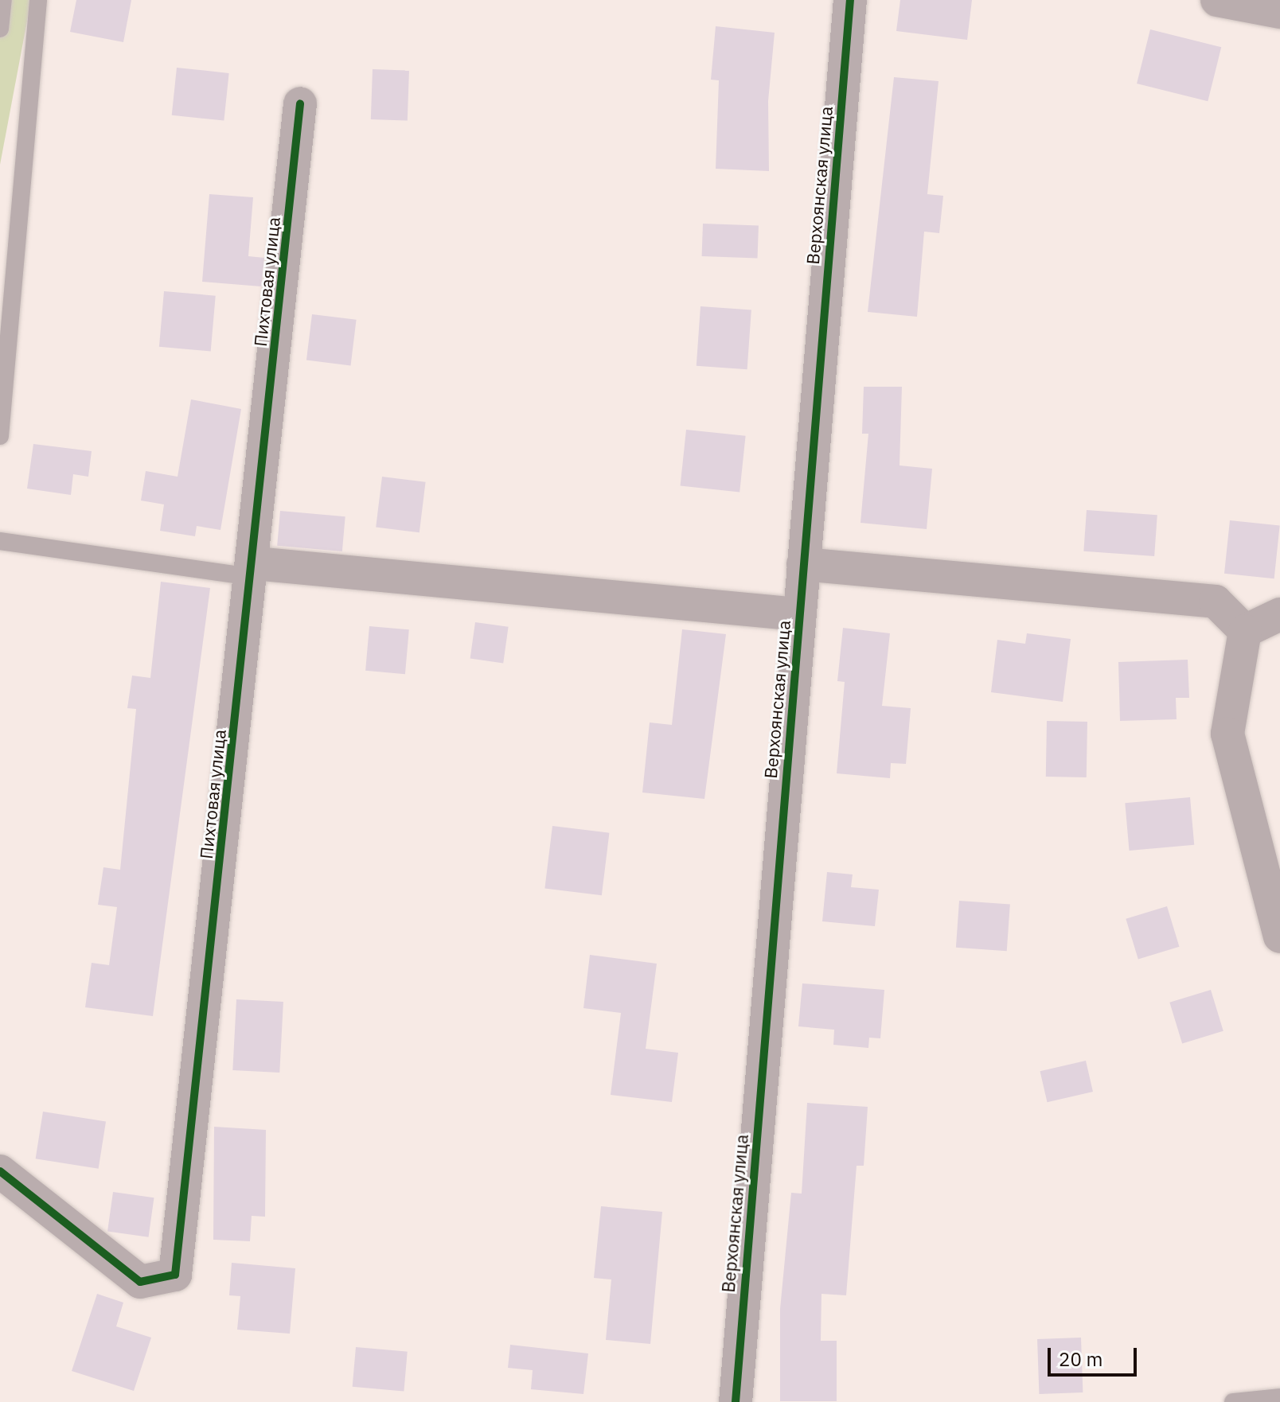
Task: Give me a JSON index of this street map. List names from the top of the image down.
{
  "streets": {
    "street": ["Верхоянская улица", "Пихтовая улица"]
  },
  "scale_bar": "20 m"
}
